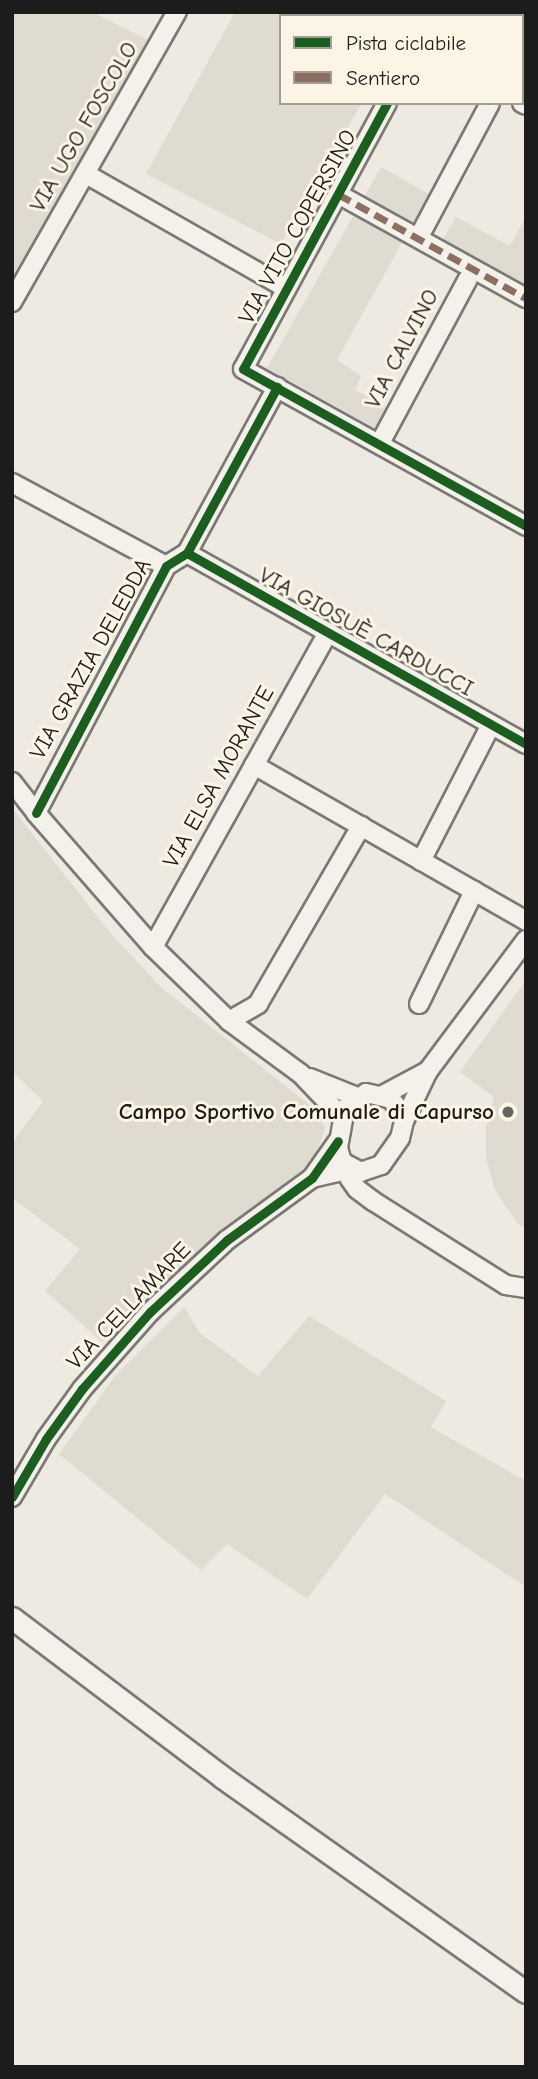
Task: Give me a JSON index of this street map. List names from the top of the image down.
{
  "streets": {
    "street": [
      "VIA UGO FOSCOLO",
      "VIA VITO COPERSINO",
      "VIA CALVINO",
      "VIA GIOSUÈ CARDUCCI",
      "VIA GRAZIA DELEDDA",
      "VIA ELSA MORANTE",
      "VIA CELLAMARE"
    ]
  },
  "crossings": [
    ["VIA VITO COPERSINO", "VIA GRAZIA DELEDDA"],
    ["VIA GIOSUÈ CARDUCCI", "VIA GRAZIA DELEDDA"],
    ["VIA GIOSUÈ CARDUCCI", "VIA ELSA MORANTE"]
  ],
  "places": ["Campo Sportivo Comunale di Capurso"],
  "legend": ["Pista ciclabile", "Sentiero"]
}
